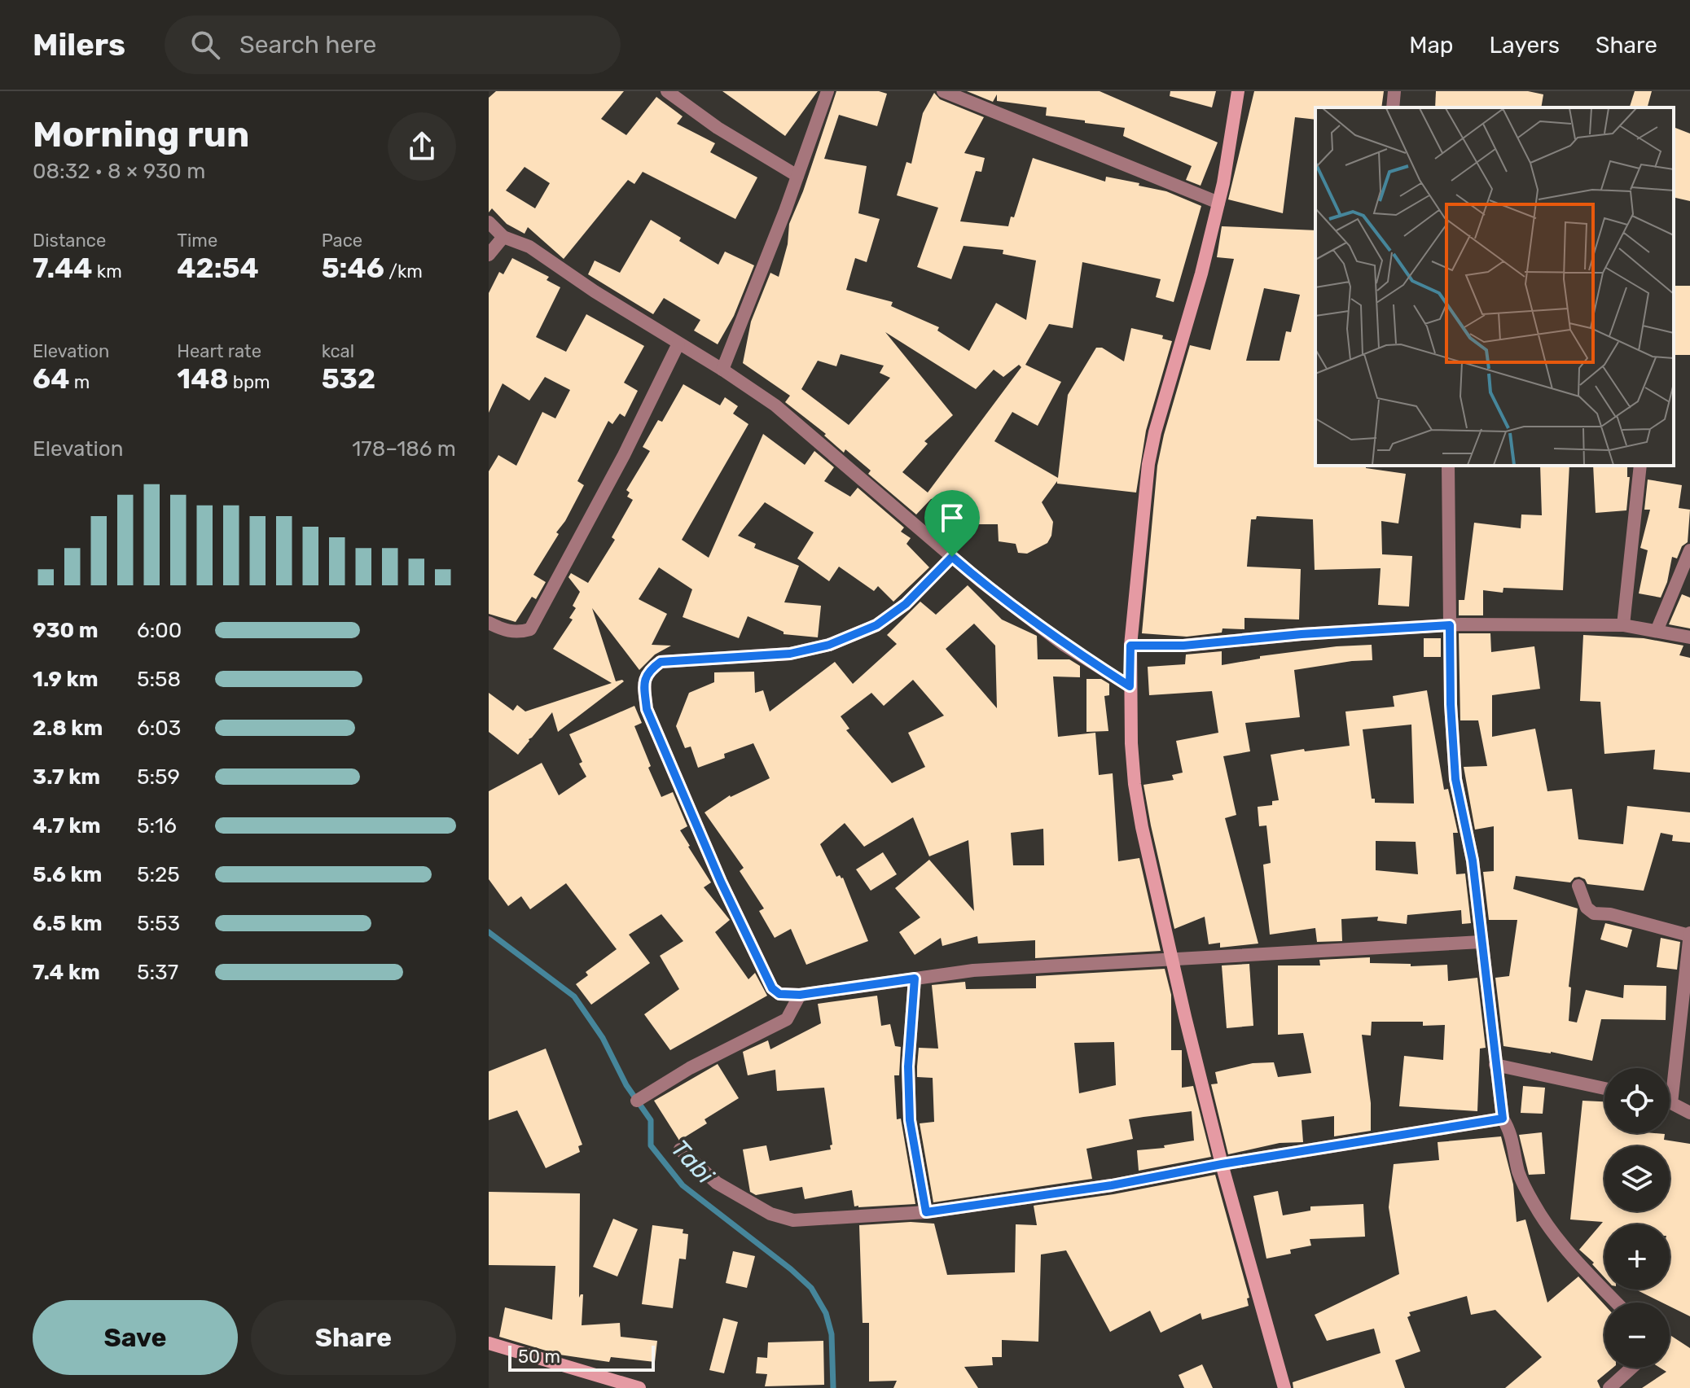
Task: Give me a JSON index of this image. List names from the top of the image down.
{
  "water": ["Tabi"],
  "scale_bar": "50 m",
  "page": {
    "header": "Milers",
    "search": "Search here",
    "nav": ["Map", "Layers", "Share"],
    "heading": ["Morning run", "08:32 · 8 × 930 m"],
    "stats": [
      ["Distance", "7.44 km"],
      ["Time", "42:54"],
      ["Pace", "5:46 /km"],
      ["Elevation", "64 m"],
      ["Heart rate", "148 bpm"],
      ["kcal", "532"]
    ],
    "chart": ["Elevation", "178–186 m"],
    "list": [
      {
        "name": "930 m",
        "note": "6:00"
      },
      {
        "name": "1.9 km",
        "note": "5:58"
      },
      {
        "name": "2.8 km",
        "note": "6:03"
      },
      {
        "name": "3.7 km",
        "note": "5:59"
      },
      {
        "name": "4.7 km",
        "note": "5:16"
      },
      {
        "name": "5.6 km",
        "note": "5:25"
      },
      {
        "name": "6.5 km",
        "note": "5:53"
      },
      {
        "name": "7.4 km",
        "note": "5:37"
      }
    ],
    "map_buttons": ["+", "−"],
    "buttons": ["Save", "Share"],
    "scale": "50 m"
  }
}
